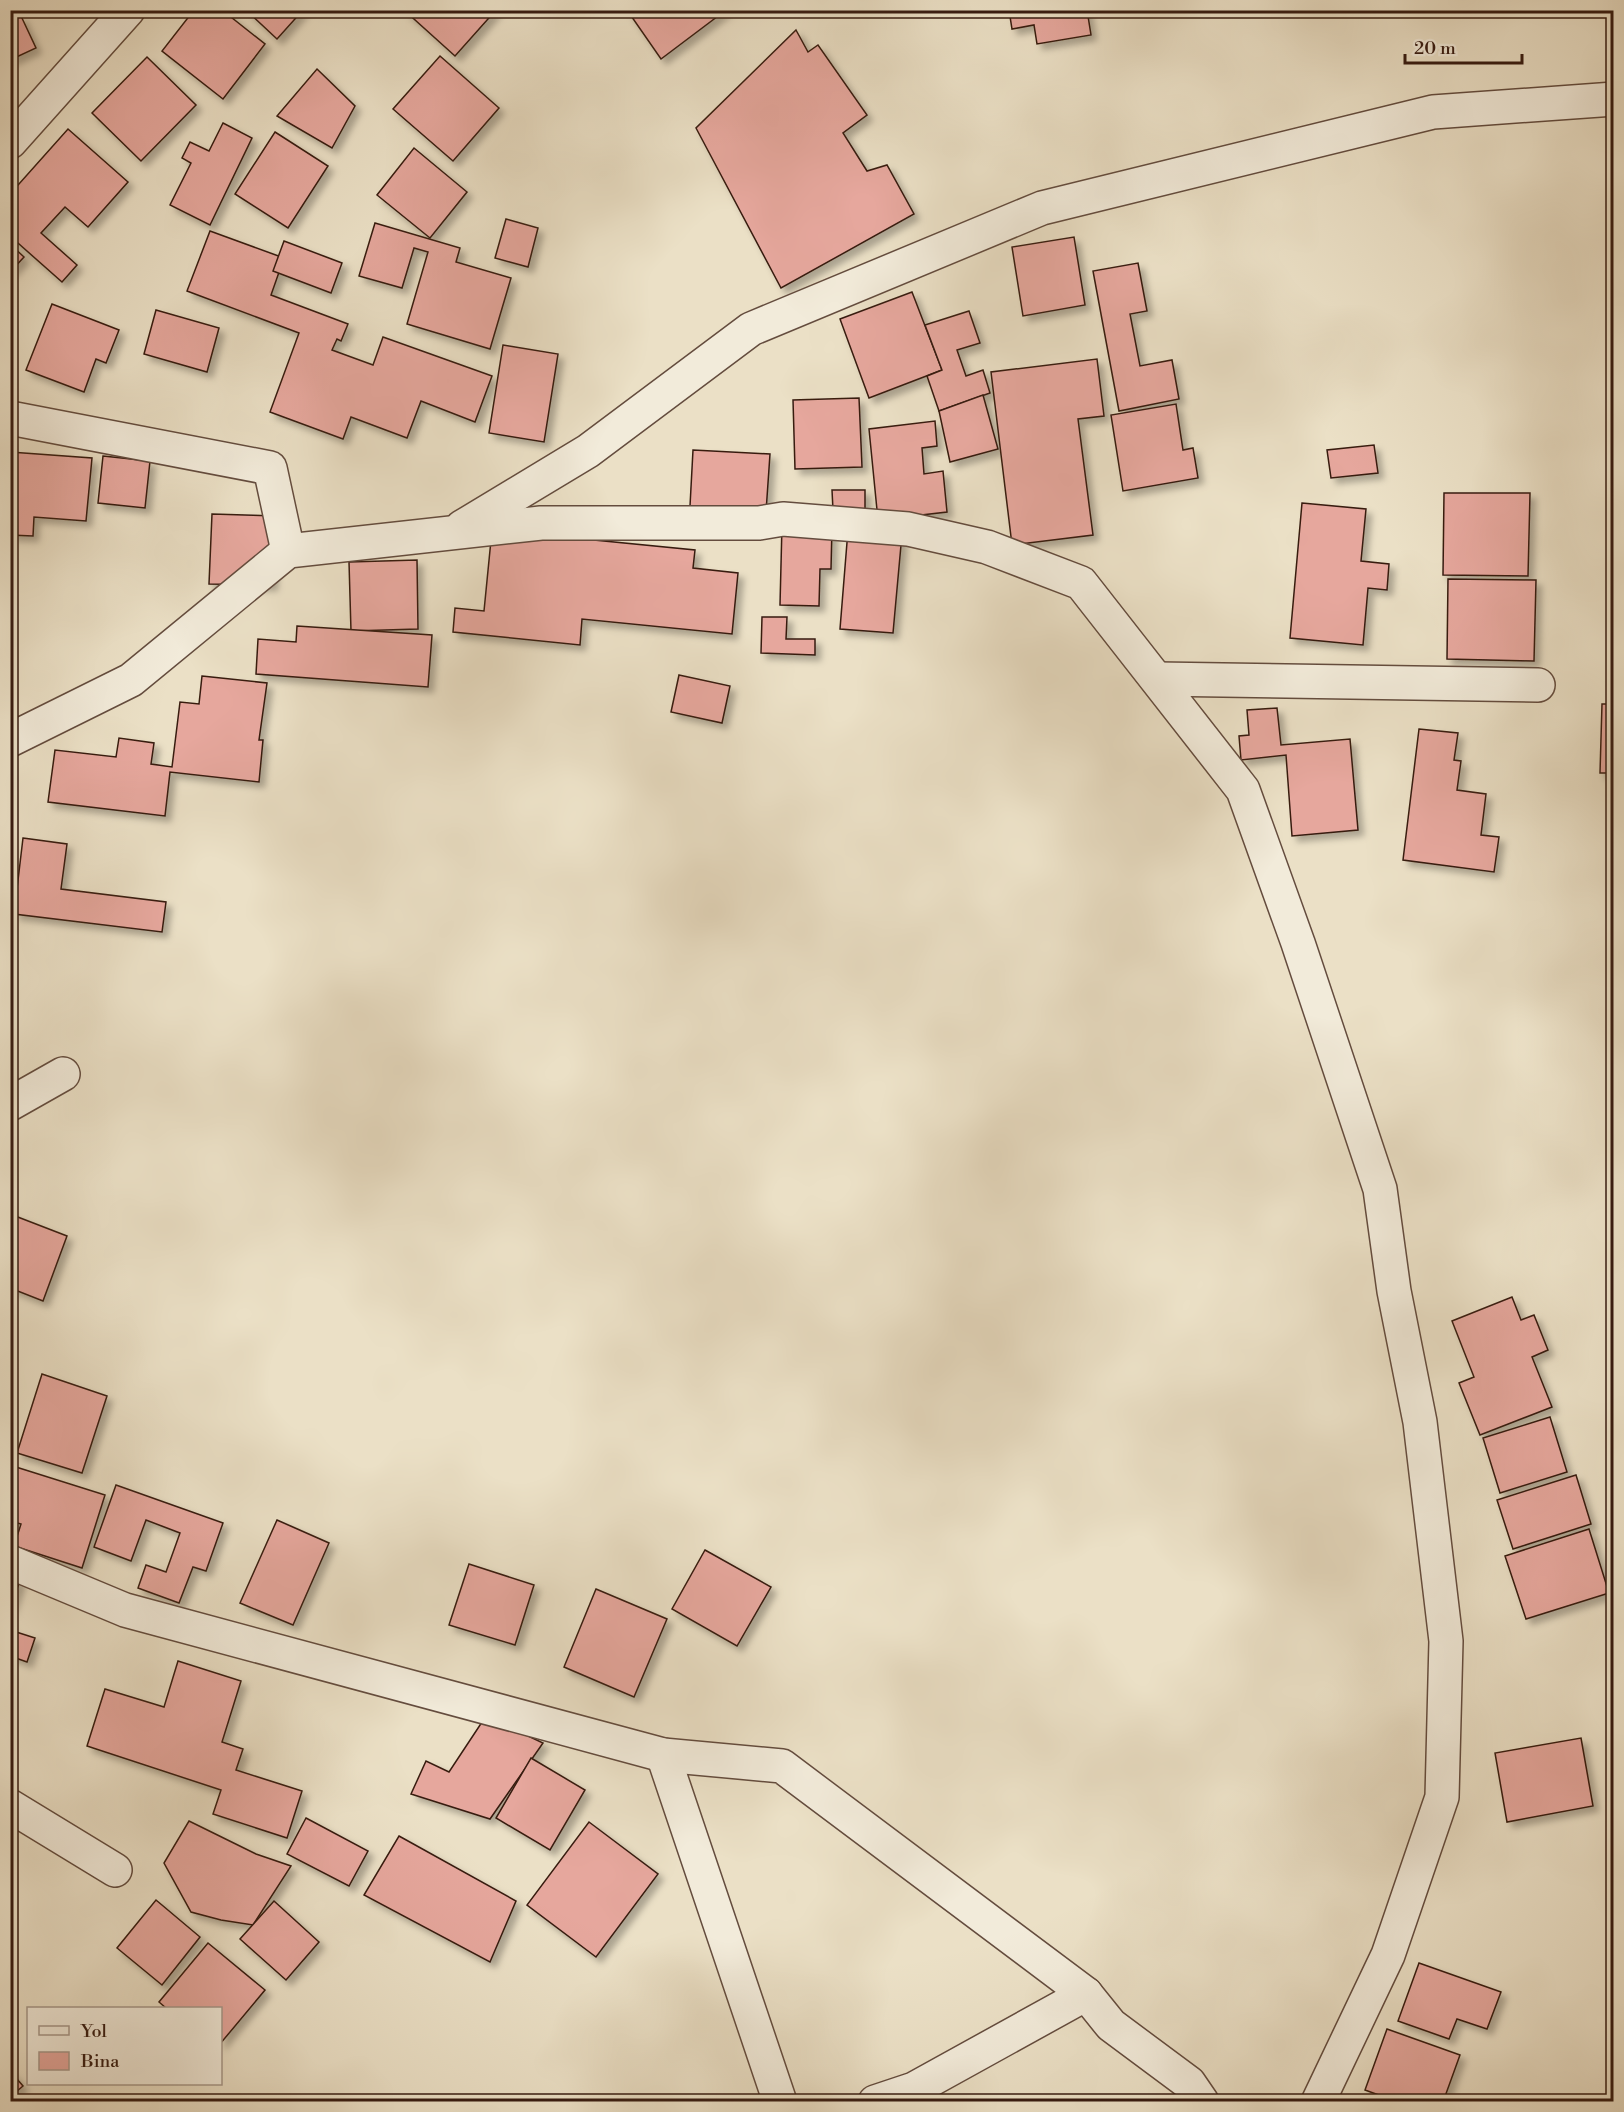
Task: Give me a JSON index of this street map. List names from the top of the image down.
{
  "legend": ["Yol", "Bina"],
  "scale_bar": "20 m"
}
